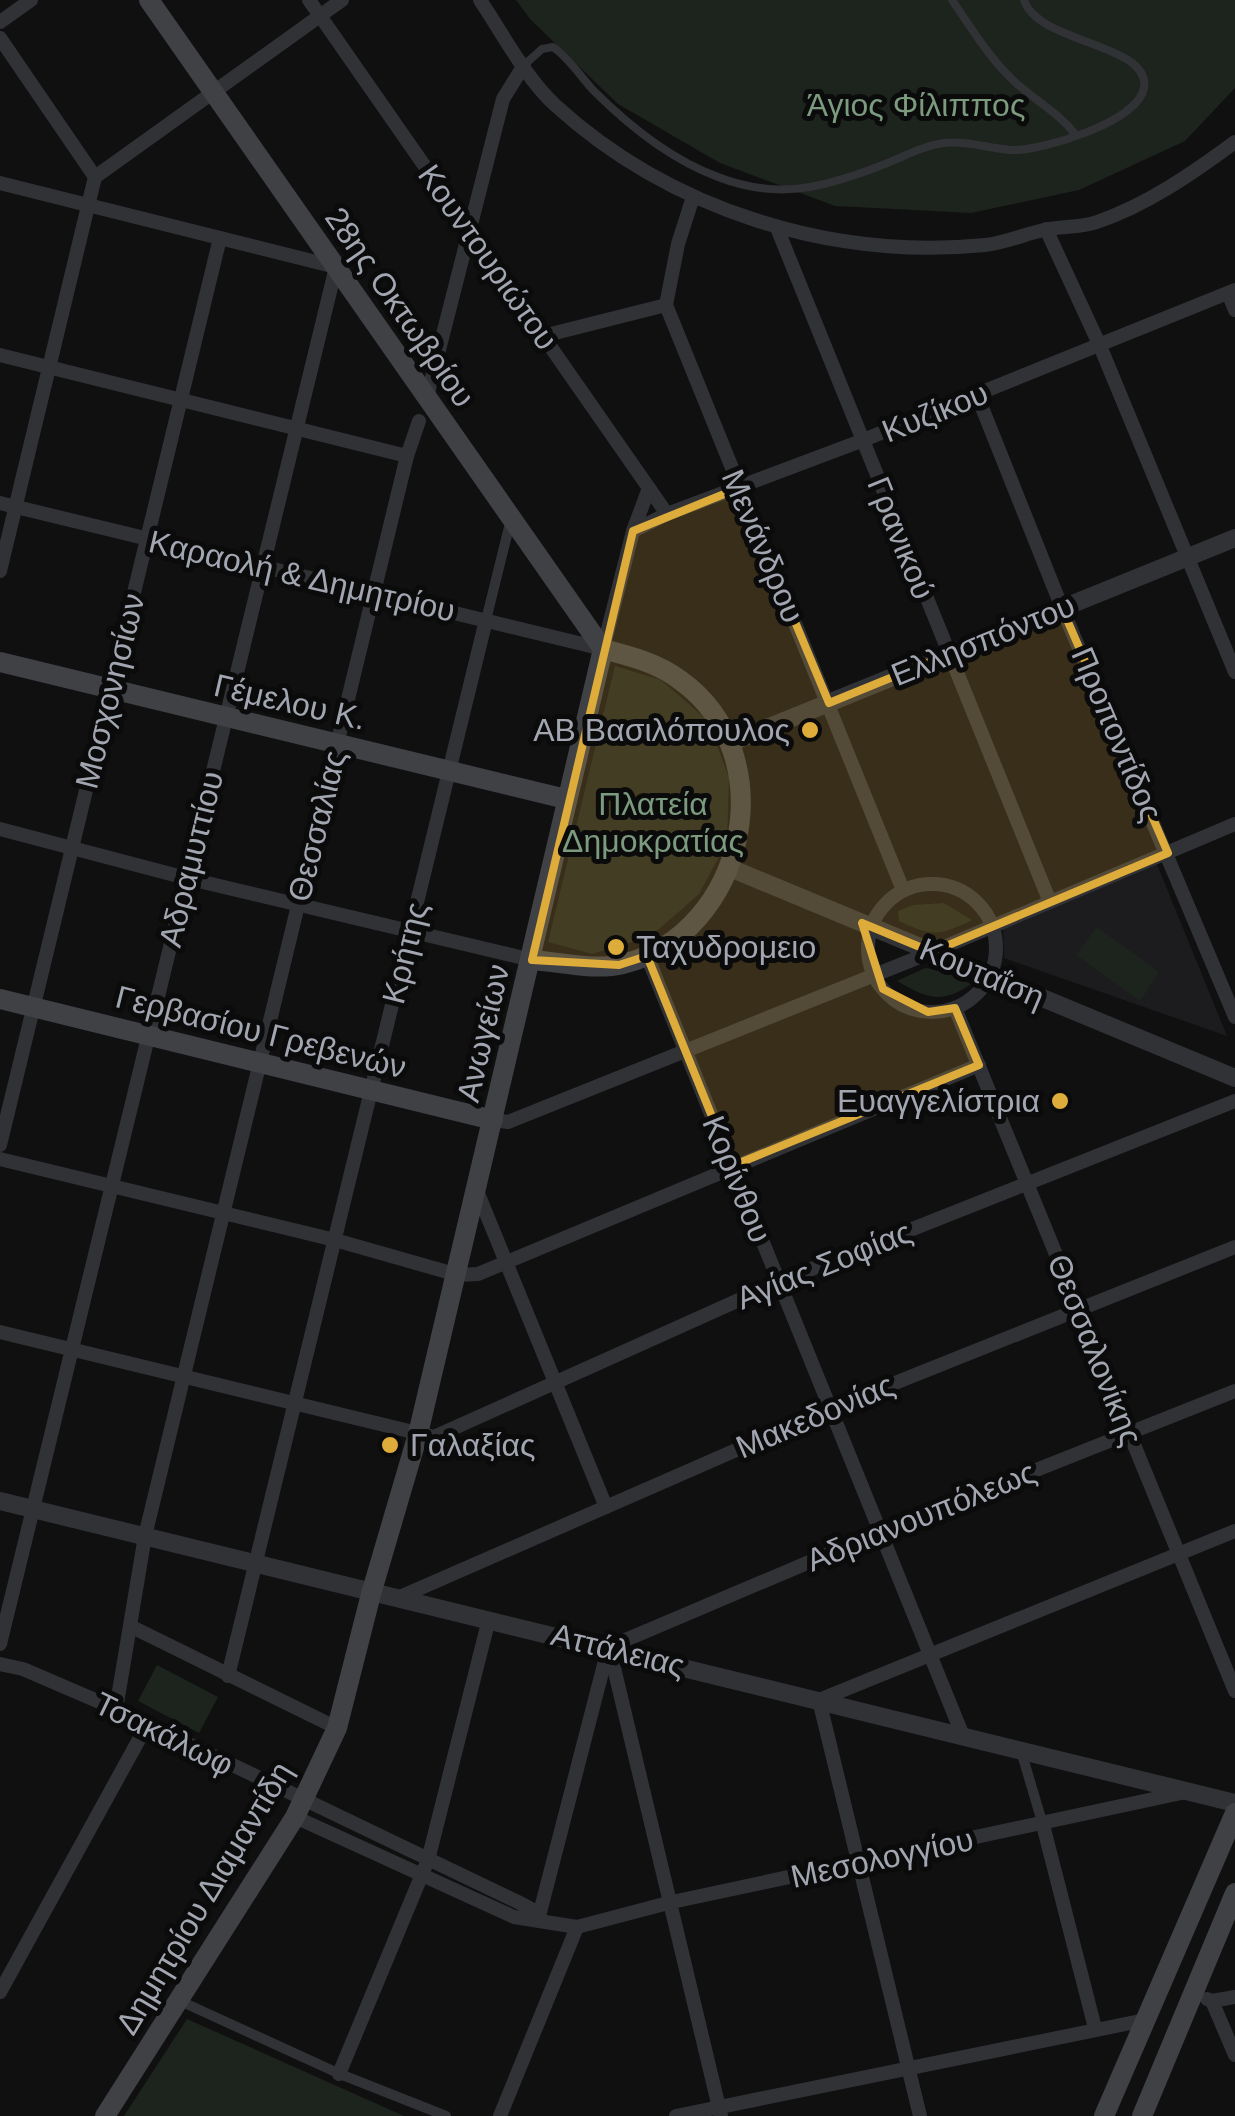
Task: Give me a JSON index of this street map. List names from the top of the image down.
{
  "streets": {
    "main road": [
      "28ης Οκτωβρίου",
      "Γέμελου Κ.",
      "Γερβασίου Γρεβενών",
      "Ανωγείων",
      "Δημητρίου Διαμαντίδη"
    ],
    "street": [
      "Κουντουριώτου",
      "Κυζίκου",
      "Γρανικού",
      "Μενάνδρου",
      "Καραολή & Δημητρίου",
      "Ελλησπόντου",
      "Μοσχονησίων",
      "Προποντίδος",
      "Θεσσαλίας",
      "Αδραμυττίου",
      "Κρήτης",
      "Κουταΐση",
      "Κορίνθου",
      "Αγίας Σοφίας",
      "Θεσσαλονίκης",
      "Μακεδονίας",
      "Αδριανουπόλεως",
      "Αττάλειας",
      "Τσακάλωφ",
      "Μεσολογγίου"
    ]
  },
  "crossings": [
    ["Κουντουριώτου", "Κυζίκου"],
    ["Κουντουριώτου", "Θεσσαλίας"],
    ["Κουντουριώτου", "Ανωγείων"],
    ["28ης Οκτωβρίου", "Καραολή & Δημητρίου"],
    ["28ης Οκτωβρίου", "Θεσσαλίας"],
    ["28ης Οκτωβρίου", "Αδραμυττίου"],
    ["28ης Οκτωβρίου", "Κρήτης"],
    ["28ης Οκτωβρίου", "Ανωγείων"],
    ["Κυζίκου", "Γρανικού"],
    ["Κυζίκου", "Μενάνδρου"],
    ["Κυζίκου", "Προποντίδος"],
    ["Κυζίκου", "Ανωγείων"],
    ["Γρανικού", "Ελλησπόντου"],
    ["Μενάνδρου", "Ελλησπόντου"],
    ["Καραολή & Δημητρίου", "Μοσχονησίων"],
    ["Καραολή & Δημητρίου", "Θεσσαλίας"],
    ["Καραολή & Δημητρίου", "Αδραμυττίου"],
    ["Καραολή & Δημητρίου", "Κρήτης"],
    ["Καραολή & Δημητρίου", "Ανωγείων"],
    ["Ελλησπόντου", "Προποντίδος"],
    ["Μοσχονησίων", "Γέμελου Κ."],
    ["Μοσχονησίων", "Γερβασίου Γρεβενών"],
    ["Γέμελου Κ.", "Θεσσαλίας"],
    ["Γέμελου Κ.", "Αδραμυττίου"],
    ["Γέμελου Κ.", "Κρήτης"],
    ["Γέμελου Κ.", "Ανωγείων"],
    ["Θεσσαλίας", "Γερβασίου Γρεβενών"],
    ["Θεσσαλίας", "Αττάλειας"],
    ["Θεσσαλίας", "Τσακάλωφ"],
    ["Αδραμυττίου", "Γερβασίου Γρεβενών"],
    ["Αδραμυττίου", "Αττάλειας"],
    ["Κρήτης", "Γερβασίου Γρεβενών"],
    ["Κρήτης", "Αττάλειας"],
    ["Γερβασίου Γρεβενών", "Ανωγείων"],
    ["Ανωγείων", "Αγίας Σοφίας"],
    ["Ανωγείων", "Αττάλειας"],
    ["Ανωγείων", "Δημητρίου Διαμαντίδη"],
    ["Κορίνθου", "Αγίας Σοφίας"],
    ["Κορίνθου", "Μακεδονίας"],
    ["Κορίνθου", "Αδριανουπόλεως"],
    ["Κορίνθου", "Αττάλειας"],
    ["Αγίας Σοφίας", "Θεσσαλονίκης"],
    ["Θεσσαλονίκης", "Μακεδονίας"],
    ["Θεσσαλονίκης", "Αδριανουπόλεως"],
    ["Μακεδονίας", "Αττάλειας"],
    ["Αδριανουπόλεως", "Αττάλειας"],
    ["Αττάλειας", "Μεσολογγίου"],
    ["Αττάλειας", "Δημητρίου Διαμαντίδη"],
    ["Τσακάλωφ", "Μεσολογγίου"],
    ["Τσακάλωφ", "Δημητρίου Διαμαντίδη"]
  ],
  "parks": ["Άγιος Φίλιππος", "Πλατεία Δημοκρατίας"],
  "places": [
    "ΑΒ Βασιλόπουλος",
    "Ταχυδρομειο",
    "Ευαγγελίστρια",
    "Γαλαξίας"
  ]
}
